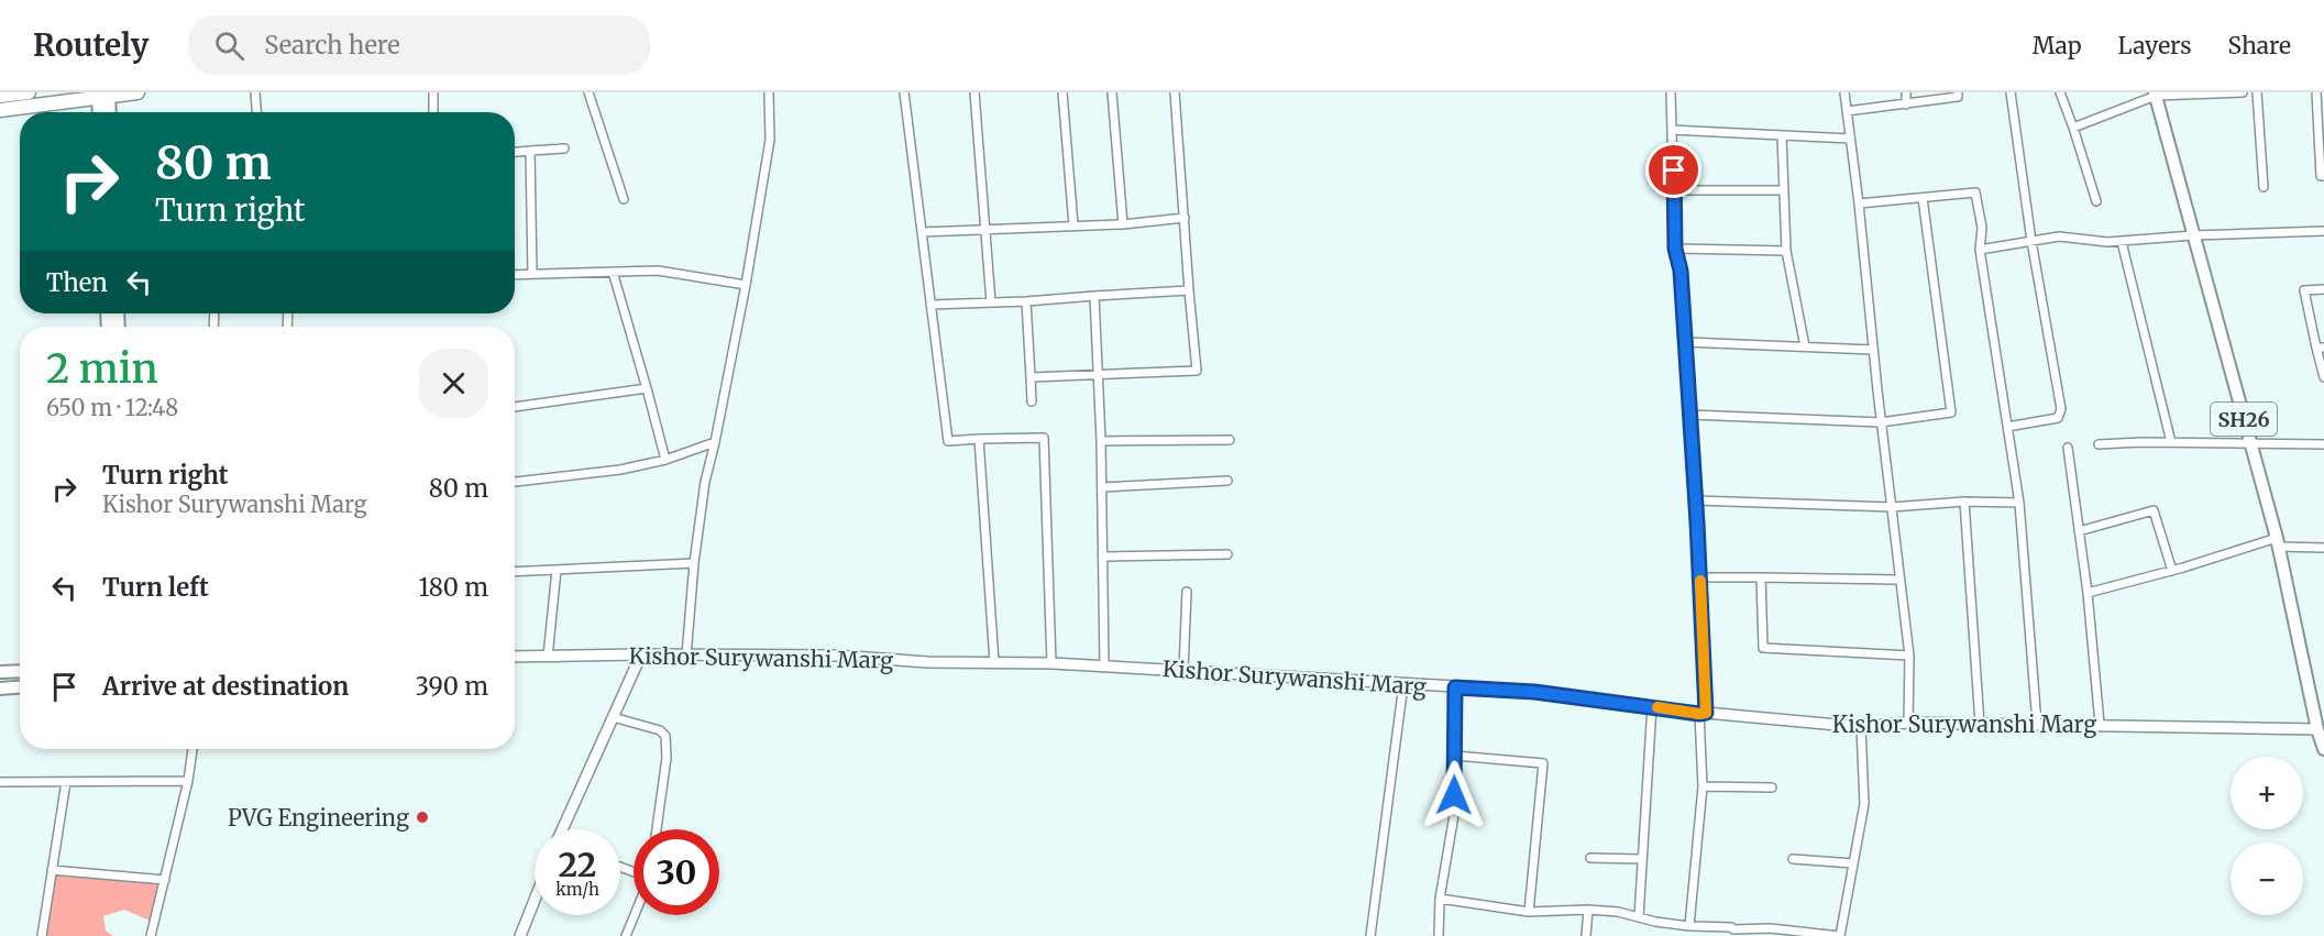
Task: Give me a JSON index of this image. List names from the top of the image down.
{
  "streets": {
    "main road": ["SH26"],
    "street": ["Kishor Surywanshi Marg"]
  },
  "crossings": [
    ["SH26", "Kishor Surywanshi Marg"]
  ],
  "places": ["PVG Engineering"],
  "page": {
    "header": "Routely",
    "search": "Search here",
    "nav": ["Map", "Layers", "Share"],
    "turn": ["80 m", "Turn right"],
    "then": "Then",
    "heading": ["2 min", "650 m · 12:48"],
    "list": [
      {
        "name": "Turn right",
        "note": "Kishor Surywanshi Marg",
        "value": "80 m"
      },
      {
        "name": "Turn left",
        "value": "180 m"
      },
      {
        "name": "Arrive at destination",
        "value": "390 m"
      }
    ],
    "map_buttons": ["+", "−"],
    "speed": "22 km/h",
    "limit": "30"
  }
}
